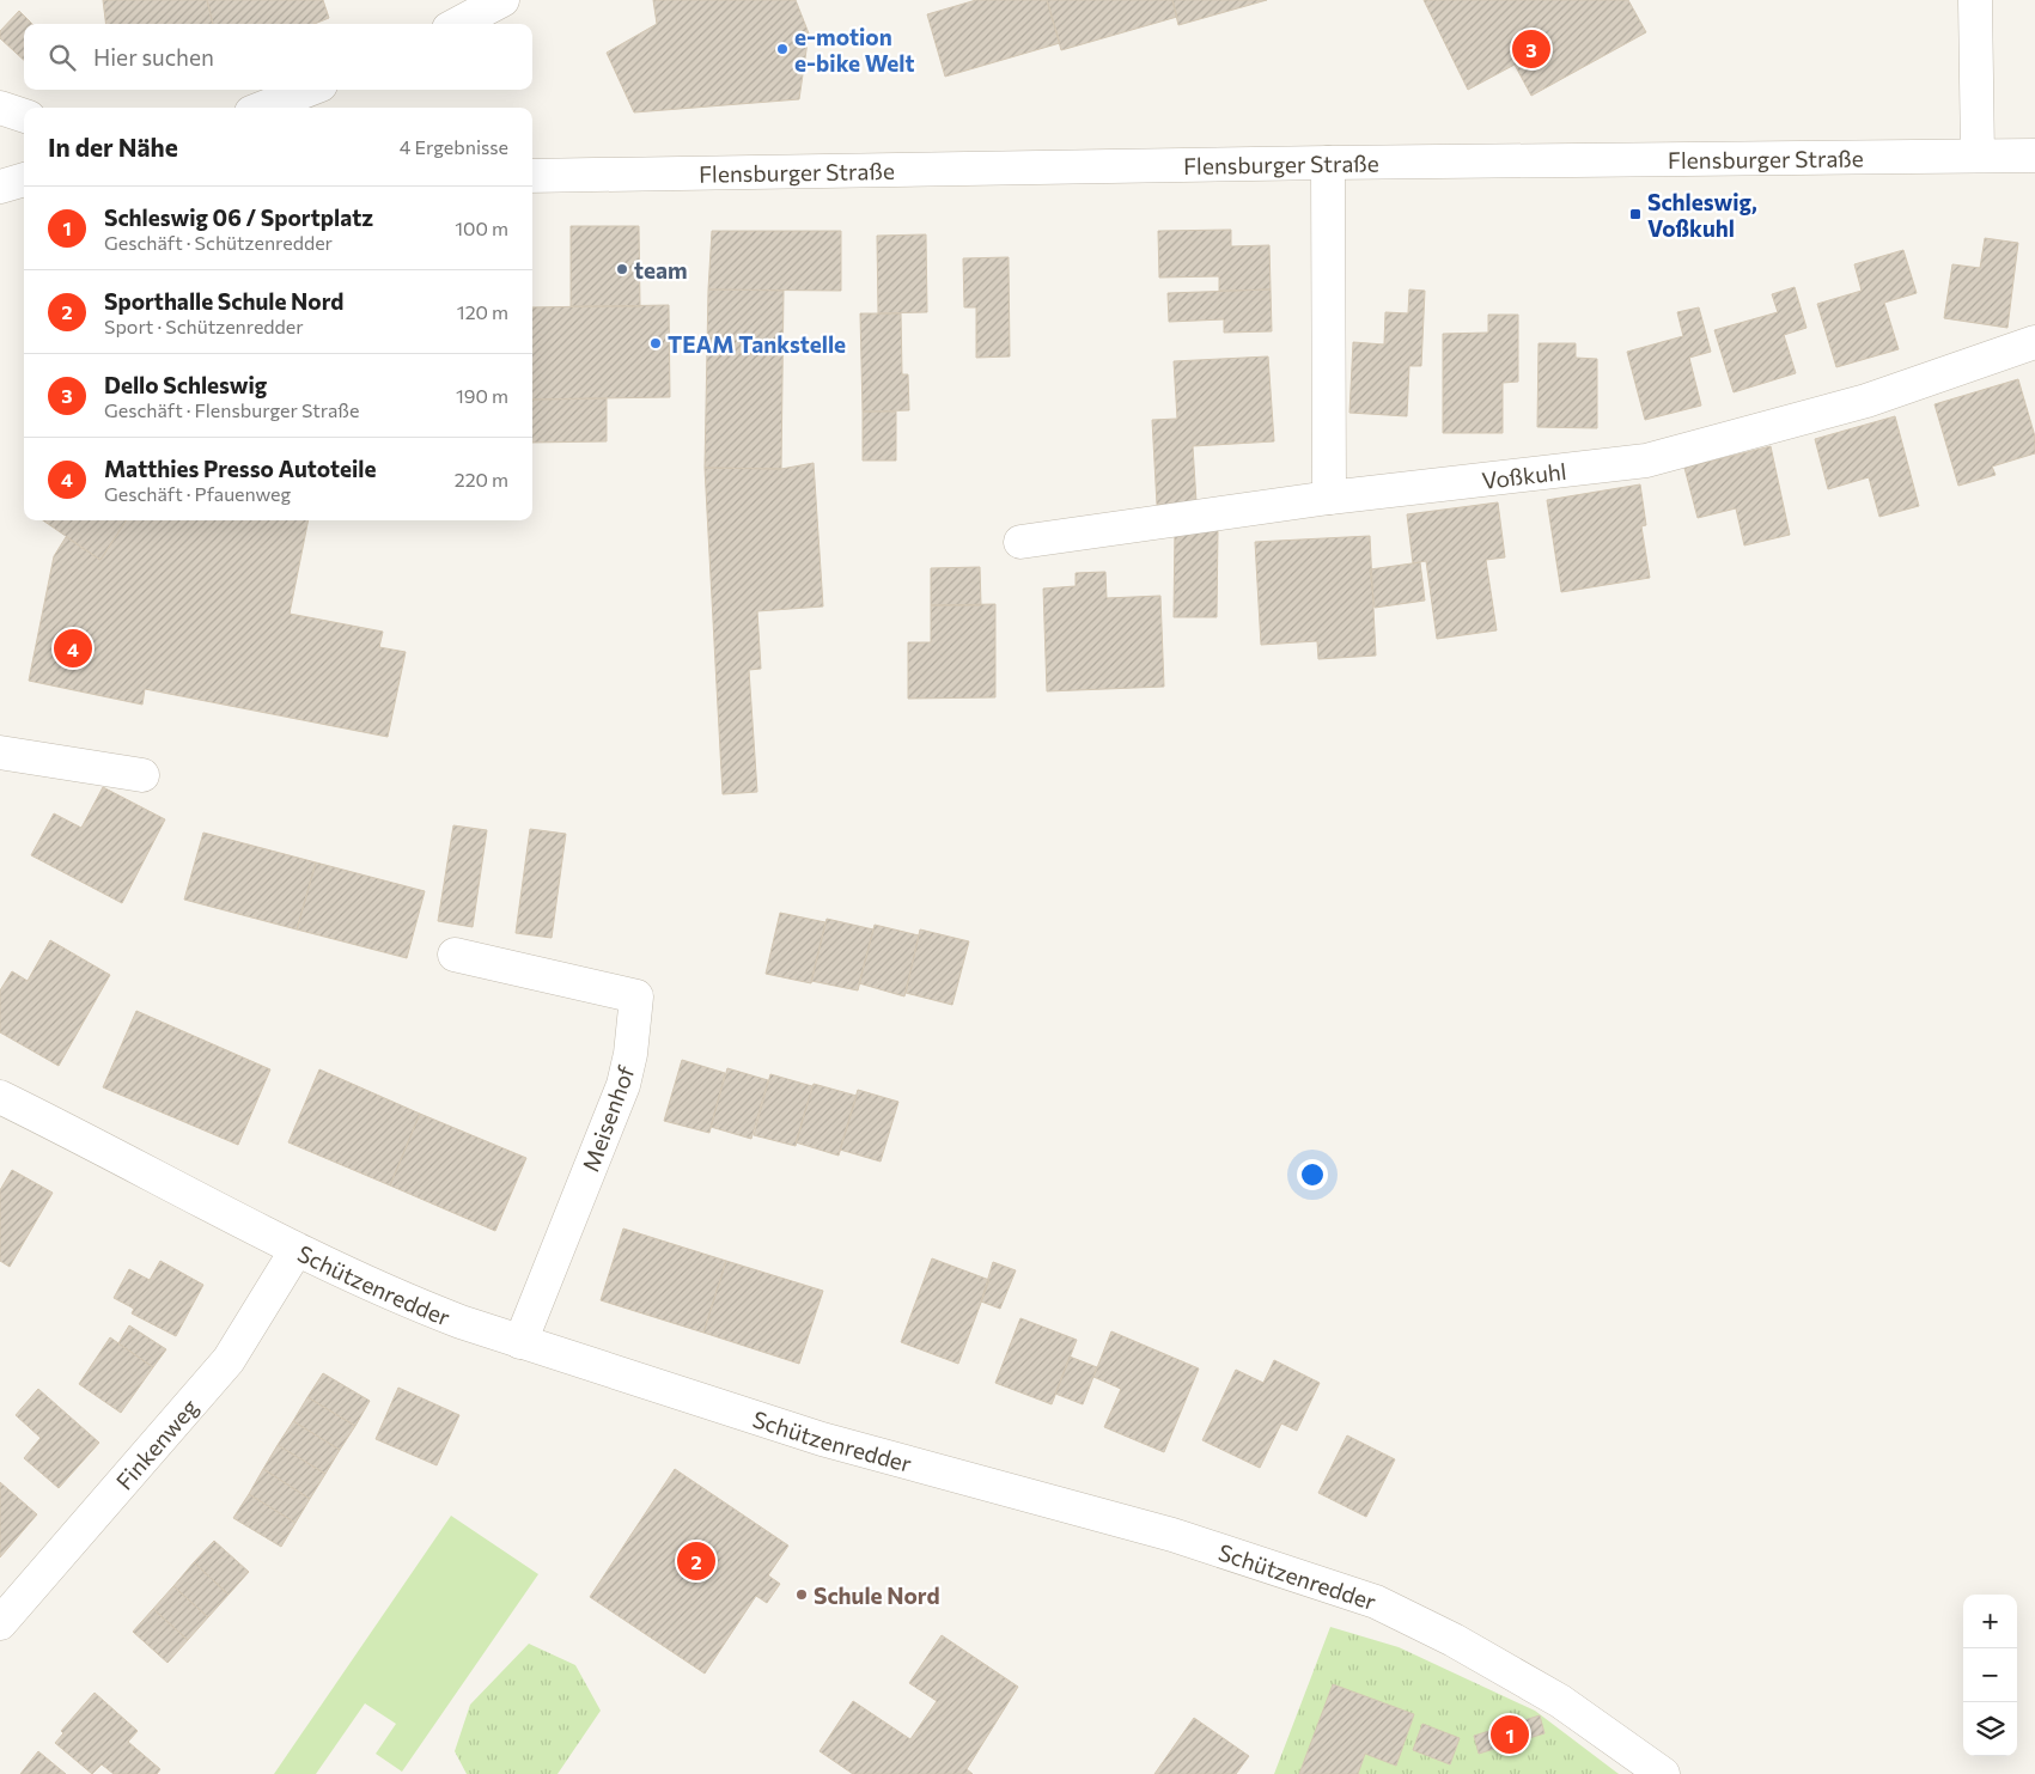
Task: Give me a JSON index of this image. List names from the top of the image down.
{
  "streets": {
    "street": [
      "Flensburger Straße",
      "Voßkuhl",
      "Meisenhof",
      "Schützenredder",
      "Finkenweg"
    ]
  },
  "crossings": [
    ["Meisenhof", "Schützenredder"],
    ["Schützenredder", "Finkenweg"]
  ],
  "places": {
    "other": [
      "e-motion e-bike Welt",
      "team",
      "TEAM Tankstelle",
      "Schule Nord"
    ],
    "transit": ["Schleswig, Voßkuhl"]
  },
  "page": {
    "search": "Hier suchen",
    "pins": [
      "3",
      "4",
      "2",
      "1"
    ],
    "heading": ["In der Nähe", "4 Ergebnisse"],
    "list": [
      {
        "mark": "1",
        "name": "Schleswig 06 / Sportplatz",
        "note": "Geschäft · Schützenredder",
        "value": "100 m"
      },
      {
        "mark": "2",
        "name": "Sporthalle Schule Nord",
        "note": "Sport · Schützenredder",
        "value": "120 m"
      },
      {
        "mark": "3",
        "name": "Dello Schleswig",
        "note": "Geschäft · Flensburger Straße",
        "value": "190 m"
      },
      {
        "mark": "4",
        "name": "Matthies Presso Autoteile",
        "note": "Geschäft · Pfauenweg",
        "value": "220 m"
      }
    ],
    "map_buttons": ["+", "−"]
  }
}
